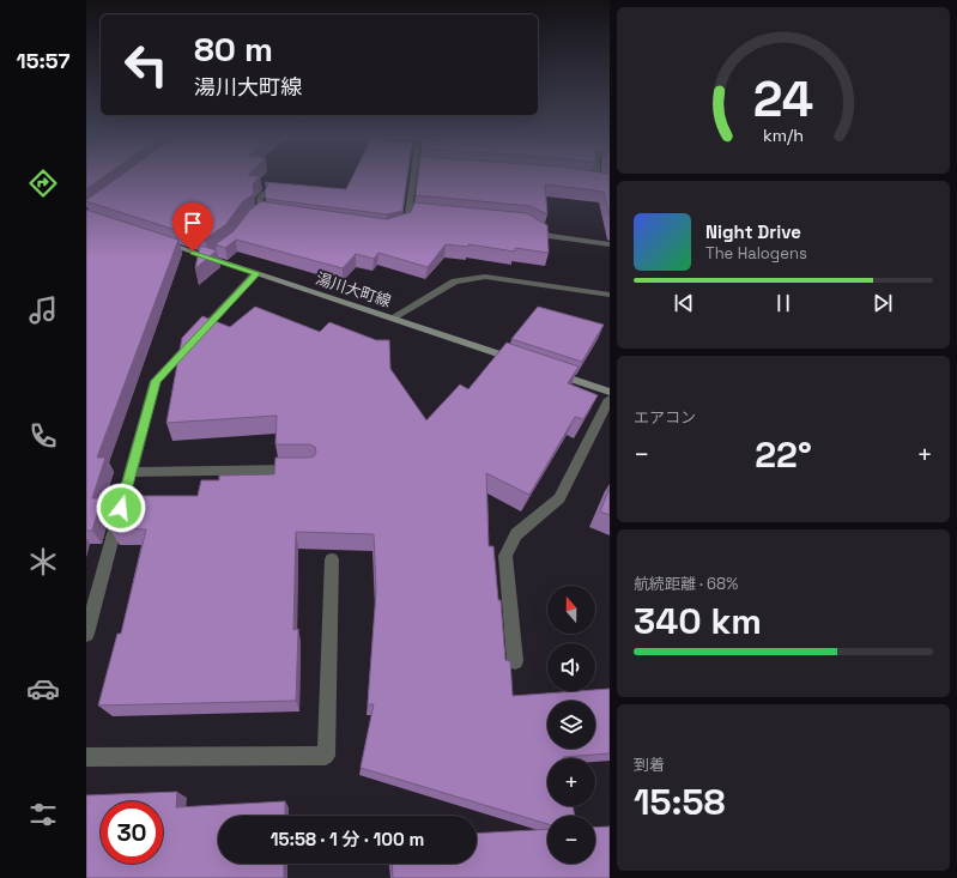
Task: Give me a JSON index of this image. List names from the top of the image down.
{
  "streets": {
    "main road": ["湯川大町線"]
  },
  "north": "top",
  "page": {
    "tabs": "15:57",
    "turn": ["80 m", "湯川大町線"],
    "song": ["Night Drive", "The Halogens"],
    "tile": [
      "エアコン",
      ["航続距離 · 68%", "340 km"],
      ["到着", "15:58"]
    ],
    "heat": ["−", "22°", "+"],
    "map_buttons": ["+", "−"],
    "limit": "30",
    "trip": "15:58 · 1 分 · 100 m",
    "gauge": ["24", "km/h"]
  }
}
